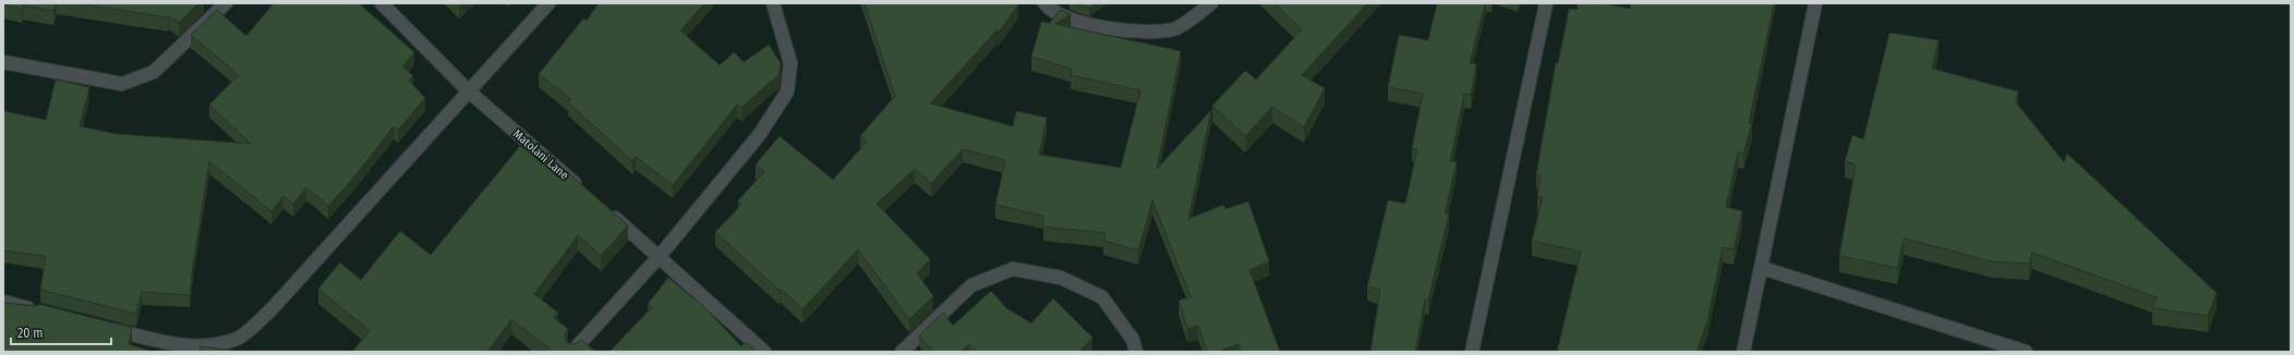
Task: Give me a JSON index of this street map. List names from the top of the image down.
{
  "streets": {
    "street": ["Matolani Lane"]
  },
  "scale_bar": "20 m"
}
